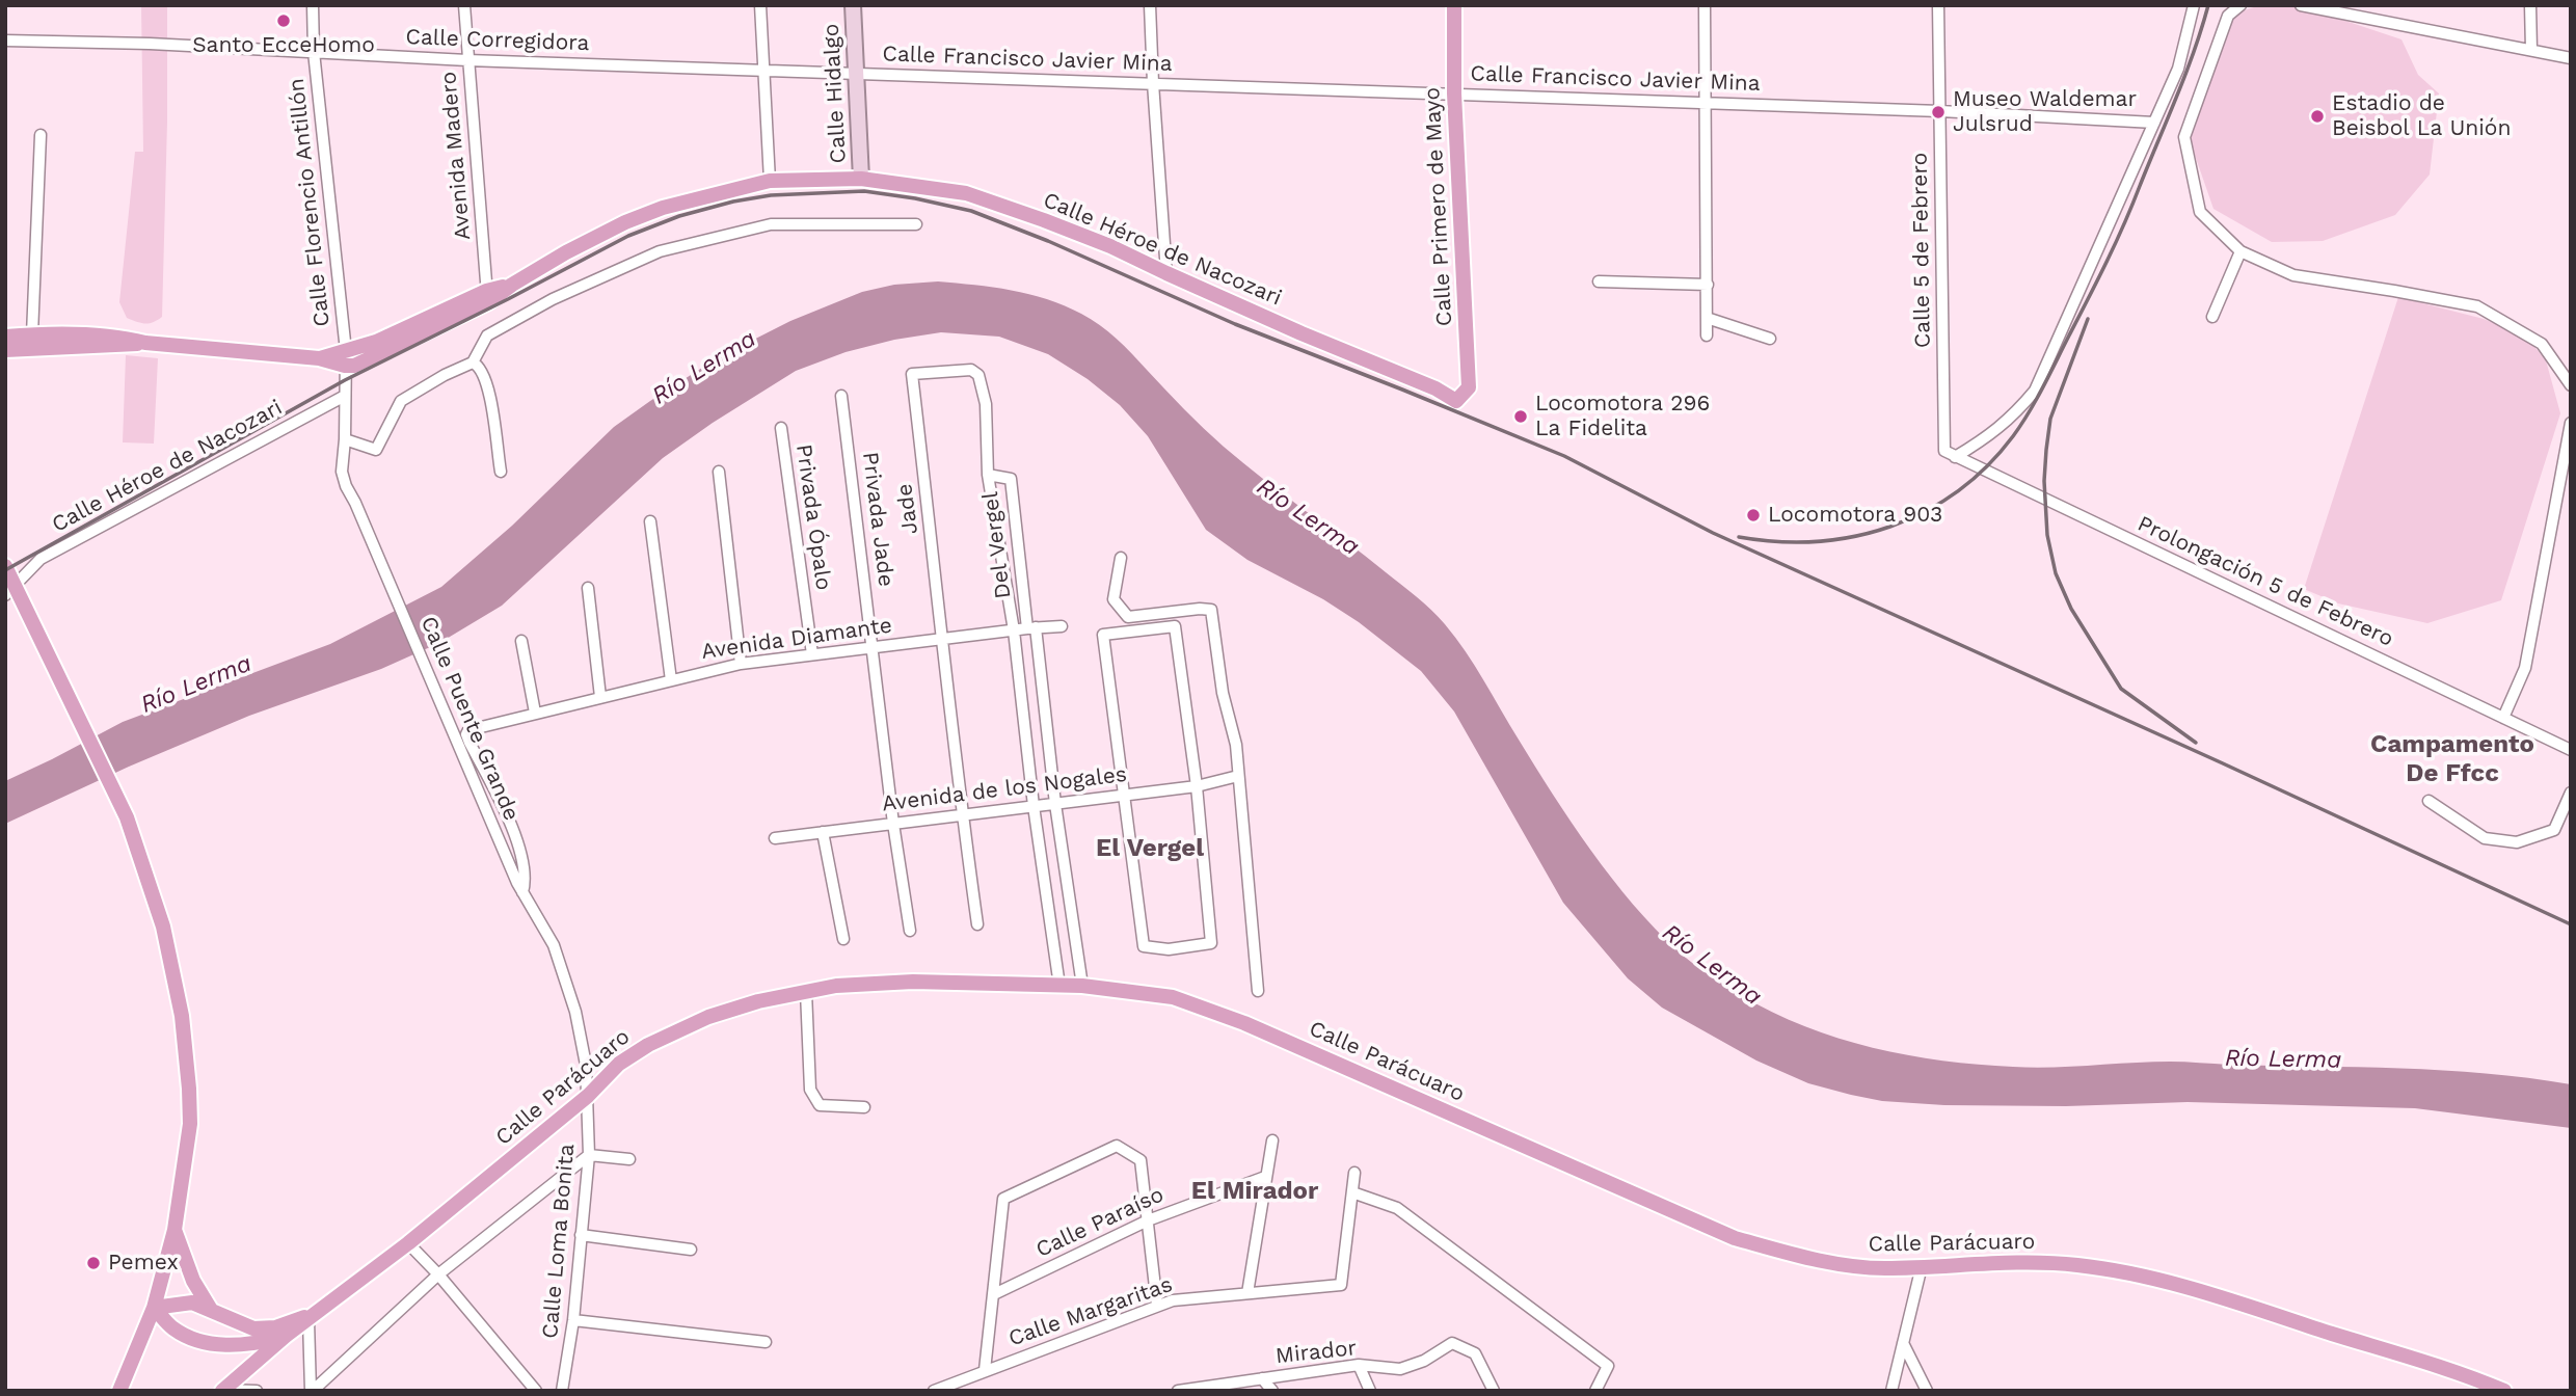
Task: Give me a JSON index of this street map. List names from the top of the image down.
{
  "streets": {
    "main road": ["Calle Primero de Mayo", "Calle Héroe de Nacozari", "Calle Parácuaro"],
    "street": [
      "Calle Corregidora",
      "Calle Francisco Javier Mina",
      "Calle Hidalgo",
      "Avenida Madero",
      "Calle Florencio Antillón",
      "Calle 5 de Febrero",
      "Jade",
      "Privada Ópalo",
      "Privada Jade",
      "Del Vergel",
      "Prolongación 5 de Febrero",
      "Avenida Diamante",
      "Calle Puente Grande",
      "Avenida de los Nogales",
      "Calle Paraíso",
      "Calle Loma Bonita",
      "Calle Margaritas",
      "Mirador"
    ]
  },
  "crossings": [
    ["Calle Corregidora", "Calle Francisco Javier Mina"],
    ["Calle Corregidora", "Calle Hidalgo"],
    ["Calle Corregidora", "Avenida Madero"],
    ["Calle Corregidora", "Calle Florencio Antillón"],
    ["Calle Francisco Javier Mina", "Calle Hidalgo"],
    ["Calle Francisco Javier Mina", "Calle Primero de Mayo"],
    ["Calle Francisco Javier Mina", "Calle 5 de Febrero"],
    ["Calle Hidalgo", "Calle Héroe de Nacozari"],
    ["Avenida Madero", "Calle Héroe de Nacozari"],
    ["Calle Florencio Antillón", "Calle Héroe de Nacozari"],
    ["Calle Florencio Antillón", "Calle Puente Grande"],
    ["Calle Primero de Mayo", "Calle Héroe de Nacozari"],
    ["Calle Héroe de Nacozari", "Calle Puente Grande"],
    ["Calle 5 de Febrero", "Prolongación 5 de Febrero"],
    ["Jade", "Del Vergel"],
    ["Jade", "Avenida Diamante"],
    ["Jade", "Avenida de los Nogales"],
    ["Privada Ópalo", "Avenida Diamante"],
    ["Privada Jade", "Avenida Diamante"],
    ["Privada Jade", "Avenida de los Nogales"],
    ["Del Vergel", "Avenida Diamante"],
    ["Del Vergel", "Avenida de los Nogales"],
    ["Del Vergel", "Calle Parácuaro"],
    ["Avenida Diamante", "Calle Puente Grande"],
    ["Calle Puente Grande", "Calle Parácuaro"],
    ["Calle Puente Grande", "Calle Loma Bonita"],
    ["Calle Parácuaro", "Calle Loma Bonita"]
  ],
  "districts": ["Campamento De Ffcc", "El Vergel", "El Mirador"],
  "water": ["Río Lerma"],
  "places": [
    "Santo EcceHomo",
    "Museo Waldemar Julsrud",
    "Estadio de Beisbol La Unión",
    "Locomotora 296 La Fidelita",
    "Locomotora 903",
    "Pemex"
  ]
}
